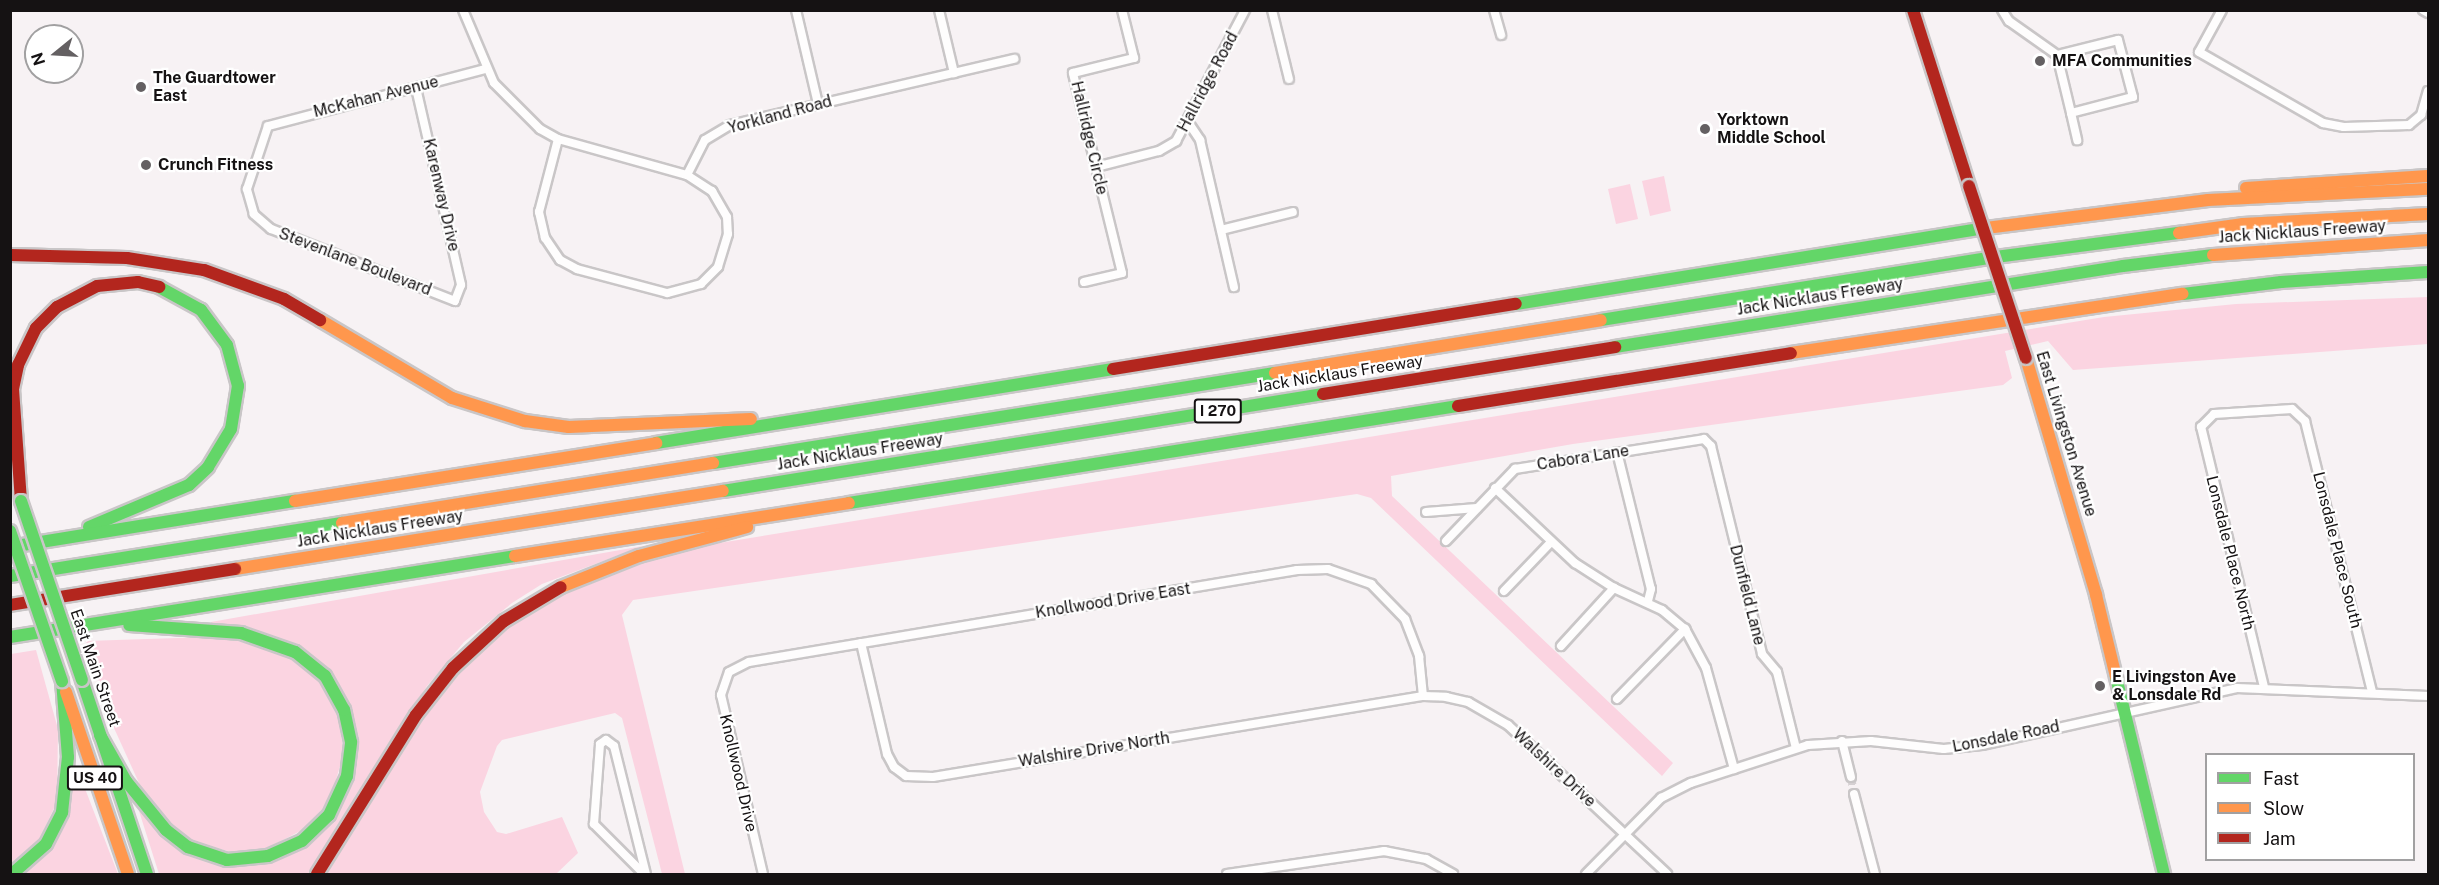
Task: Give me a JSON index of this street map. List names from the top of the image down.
{
  "streets": {
    "main road": [
      "Jack Nicklaus Freeway",
      "I 270",
      "East Livingston Avenue",
      "East Main Street",
      "US 40"
    ],
    "street": [
      "Hallridge Road",
      "McKahan Avenue",
      "Yorkland Road",
      "Hallridge Circle",
      "Karenway Drive",
      "Stevenlane Boulevard",
      "Cabora Lane",
      "Lonsdale Place South",
      "Lonsdale Place North",
      "Dunfield Lane",
      "Knollwood Drive East",
      "Lonsdale Road",
      "Walshire Drive North",
      "Walshire Drive",
      "Knollwood Drive"
    ]
  },
  "crossings": [
    ["Hallridge Road", "Hallridge Circle"],
    ["McKahan Avenue", "Karenway Drive"],
    ["McKahan Avenue", "Stevenlane Boulevard"],
    ["Karenway Drive", "Stevenlane Boulevard"],
    ["East Livingston Avenue", "Lonsdale Road"],
    ["Cabora Lane", "Dunfield Lane"],
    ["Lonsdale Place South", "Lonsdale Place North"],
    ["Lonsdale Place South", "Lonsdale Road"],
    ["Lonsdale Place North", "Lonsdale Road"],
    ["Dunfield Lane", "Lonsdale Road"],
    ["Knollwood Drive East", "Walshire Drive North"],
    ["Knollwood Drive East", "Walshire Drive"],
    ["Knollwood Drive East", "Knollwood Drive"],
    ["Lonsdale Road", "Walshire Drive"],
    ["Walshire Drive North", "Walshire Drive"]
  ],
  "places": [
    "MFA Communities",
    "The Guardtower East",
    "Yorktown Middle School",
    "Crunch Fitness",
    "E Livingston Ave & Lonsdale Rd"
  ],
  "legend": ["Fast", "Slow", "Jam"],
  "north": "left"
}
